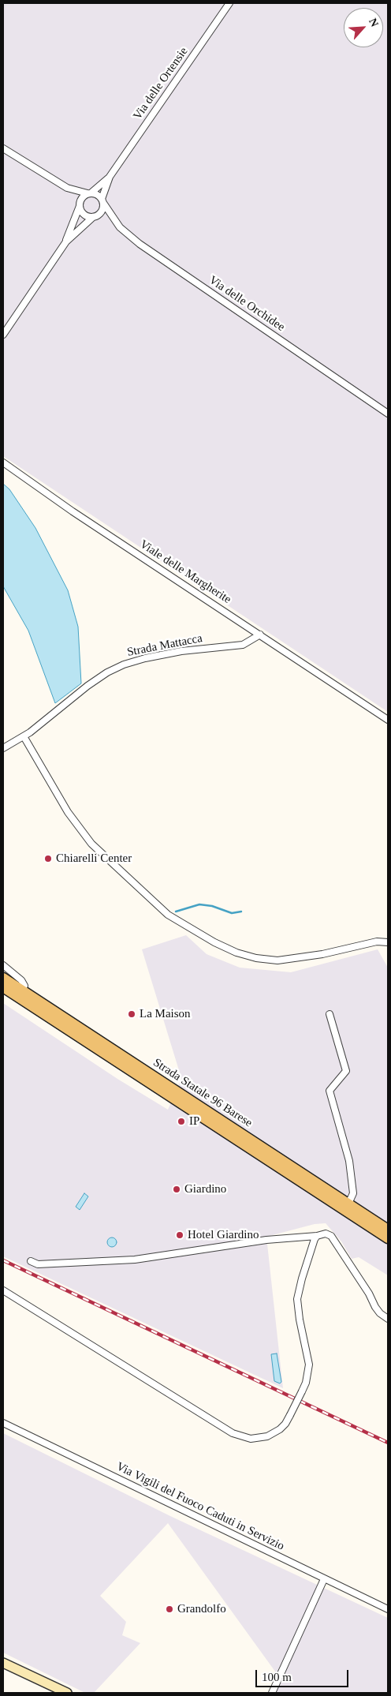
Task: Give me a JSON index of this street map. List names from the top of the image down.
{
  "streets": {
    "main road": ["Strada Statale 96 Barese"],
    "street": [
      "Via delle Ortensie",
      "Via delle Orchidee",
      "Viale delle Margherite",
      "Strada Mattacca",
      "Via Vigili del Fuoco Caduti in Servizio"
    ]
  },
  "crossings": [
    ["Via delle Ortensie", "Via delle Orchidee"],
    ["Viale delle Margherite", "Strada Mattacca"]
  ],
  "places": [
    "Chiarelli Center",
    "La Maison",
    "IP",
    "Giardino",
    "Hotel Giardino",
    "Grandolfo"
  ],
  "scale_bar": "100 m",
  "north": "top right"
}
